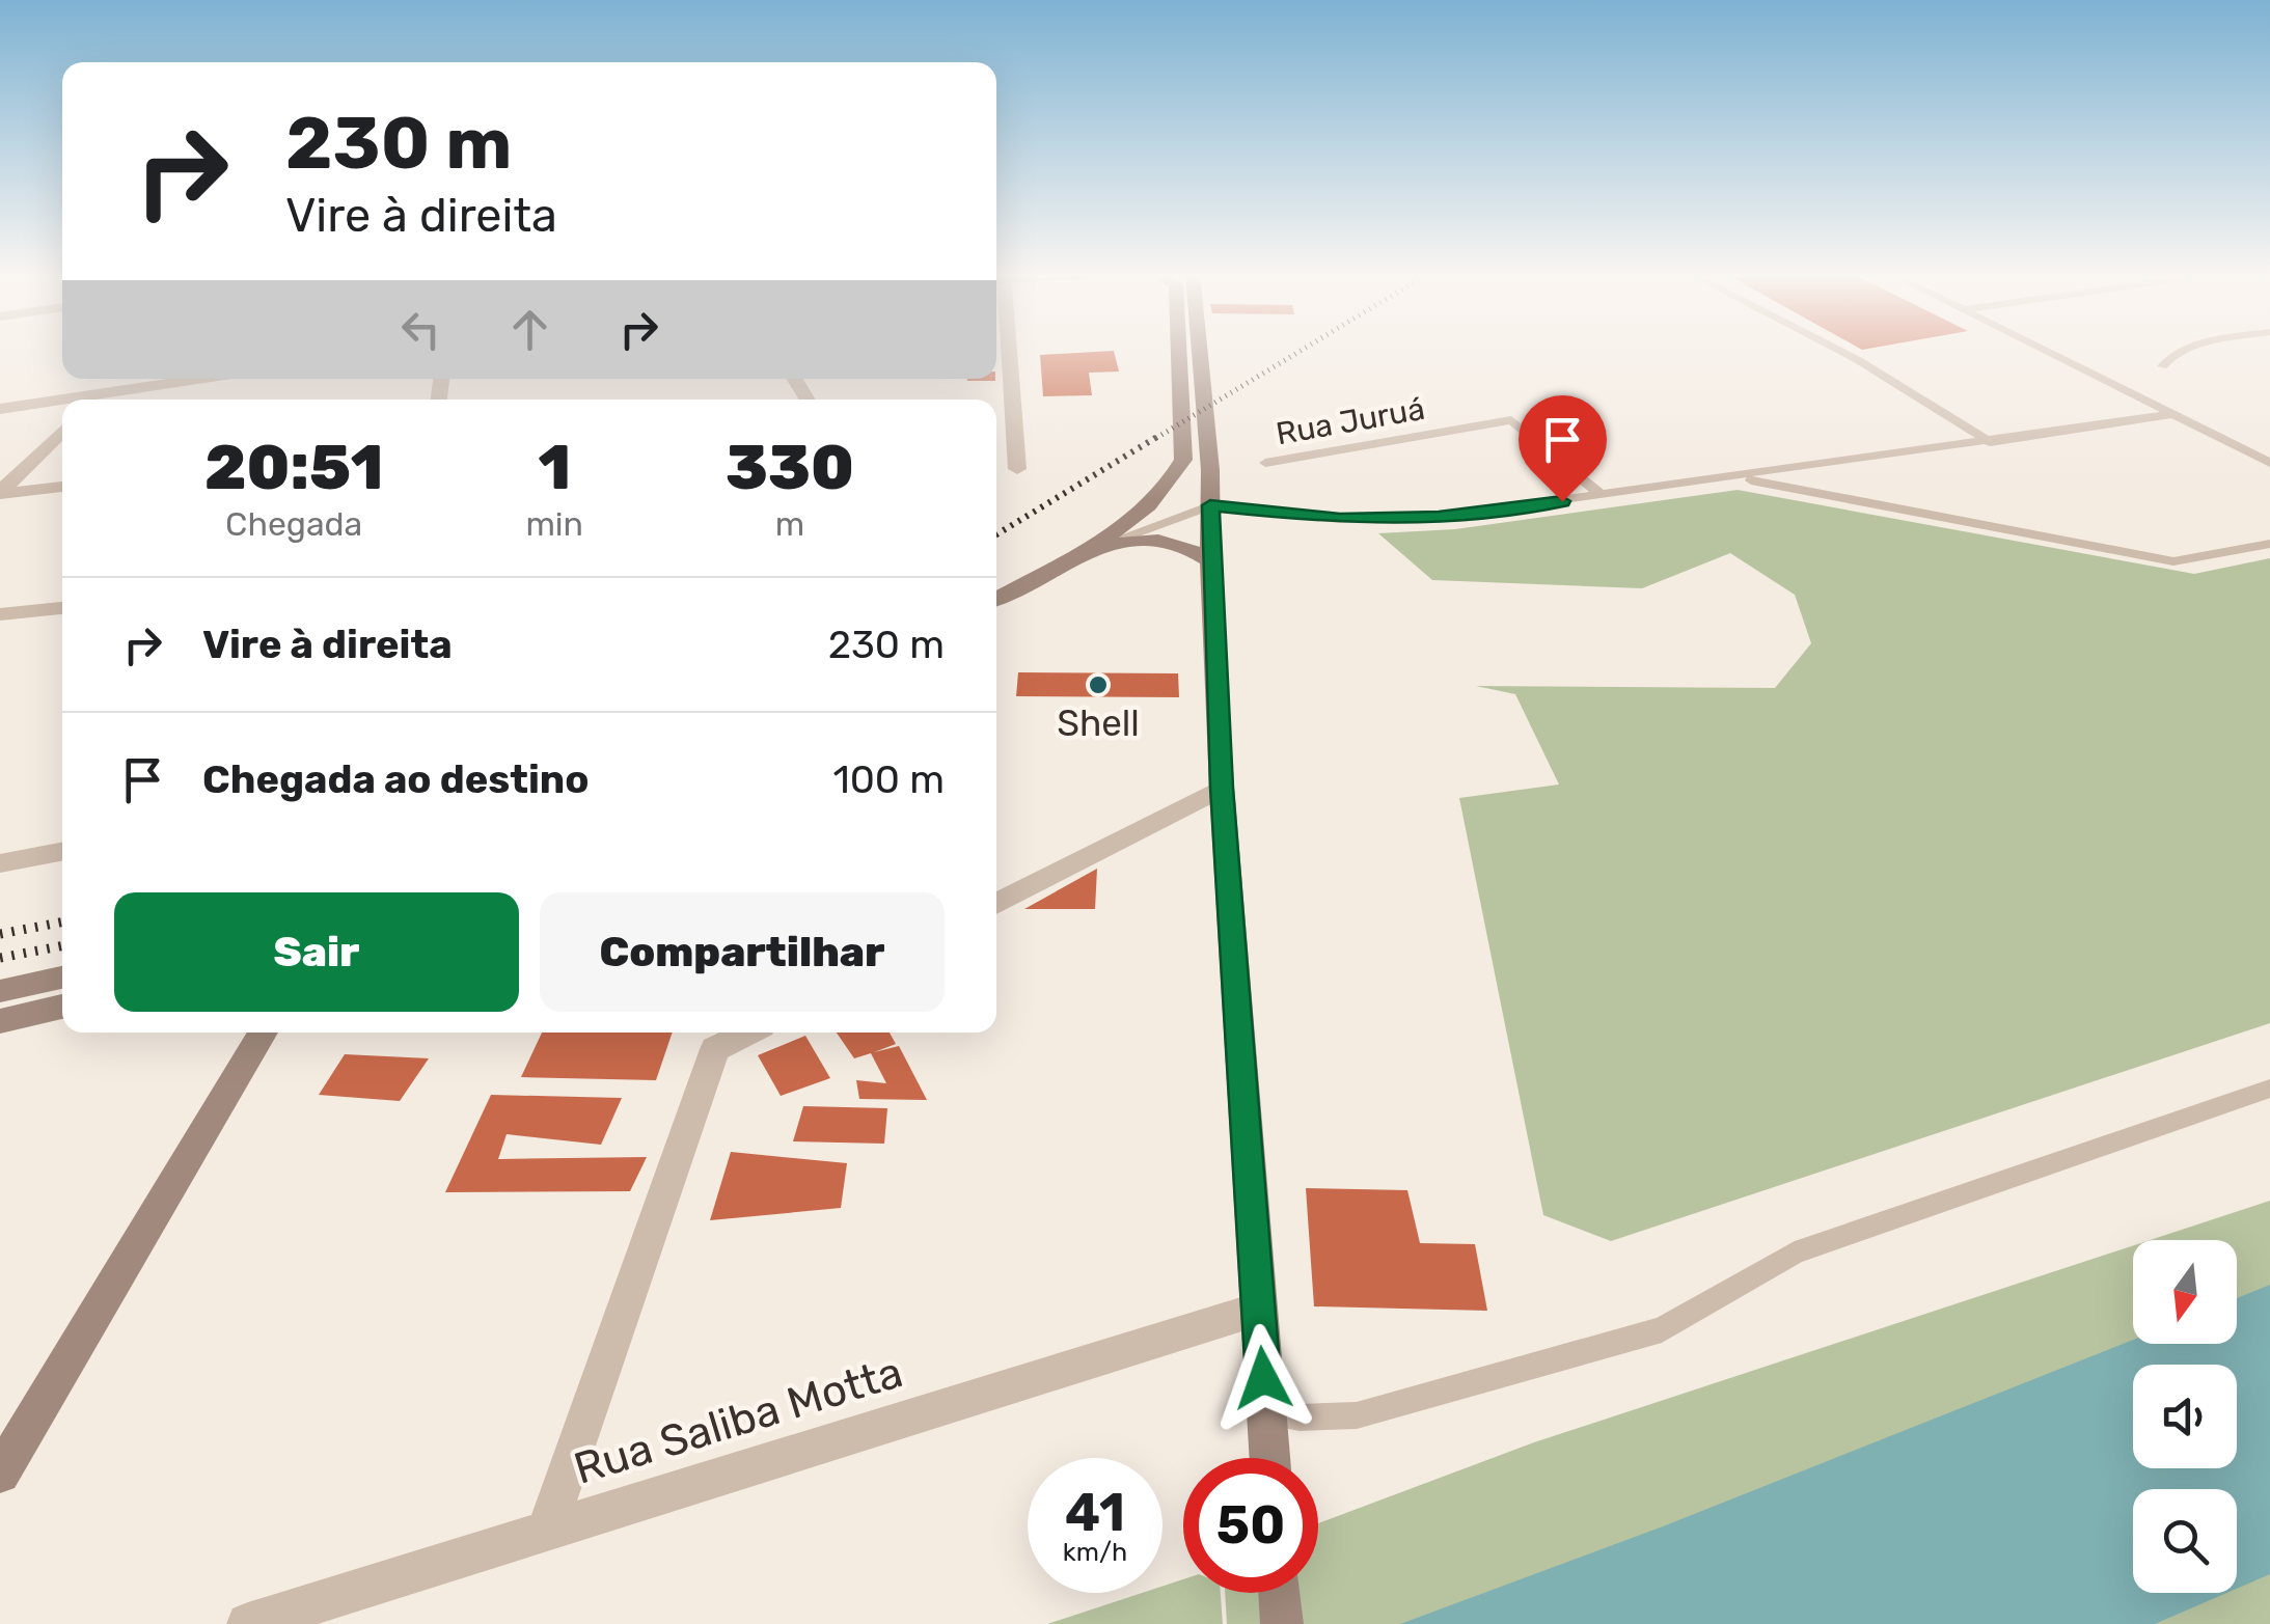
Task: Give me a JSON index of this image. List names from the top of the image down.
{
  "streets": {
    "street": ["Rua Saliba Motta"],
    "lane": ["Rua Juruá"]
  },
  "places": ["Shell"],
  "north": "bottom",
  "page": {
    "turn": ["230 m", "Vire à direita"],
    "eta": [
      "20:51",
      "Chegada",
      "1",
      "min",
      "330",
      "m"
    ],
    "list": [
      {
        "name": "Vire à direita",
        "value": "230 m"
      },
      {
        "name": "Chegada ao destino",
        "value": "100 m"
      }
    ],
    "buttons": ["Sair", "Compartilhar"],
    "speed": "41 km/h",
    "limit": "50"
  }
}
